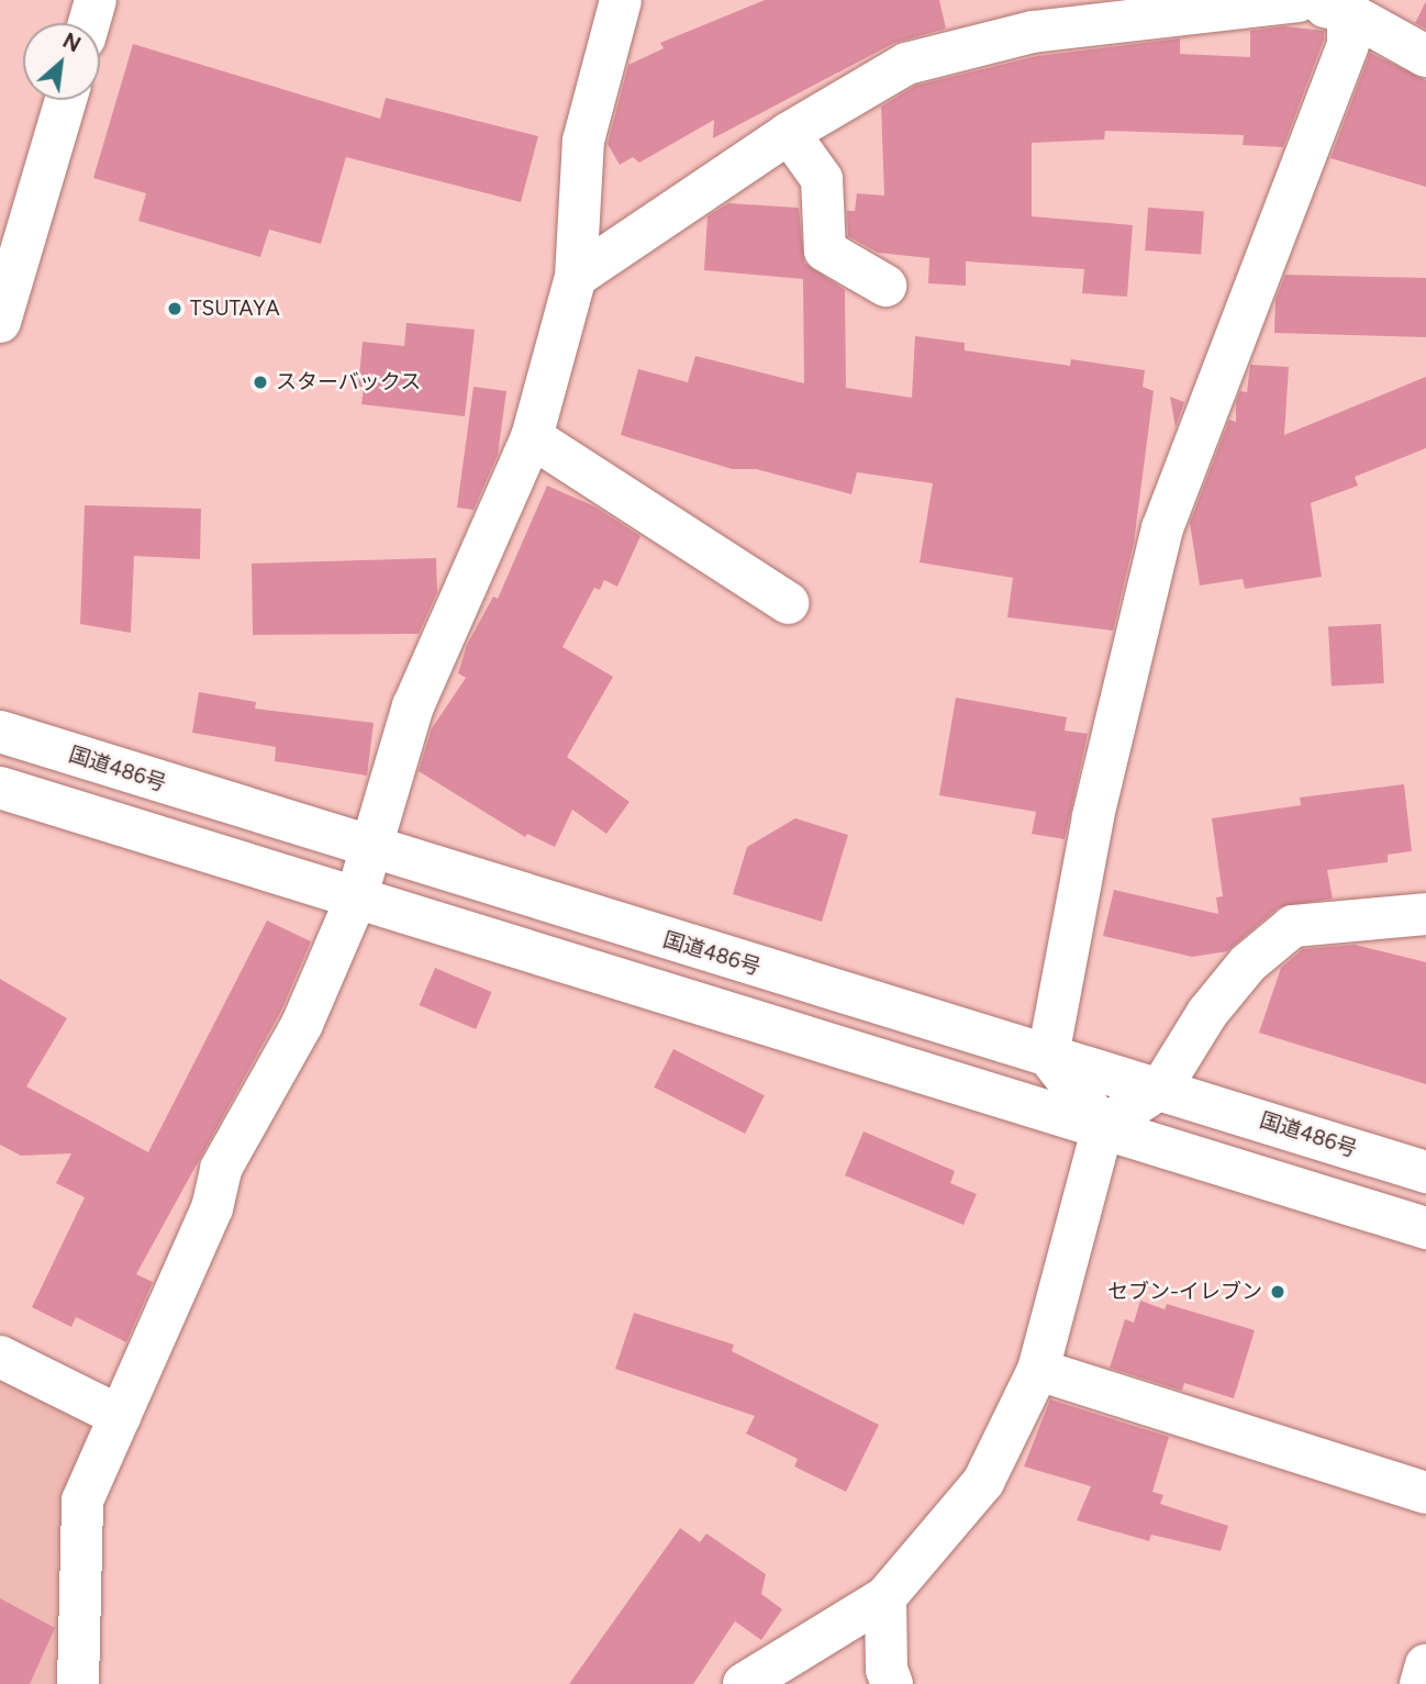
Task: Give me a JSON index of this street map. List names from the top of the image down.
{
  "streets": {
    "main road": ["国道486号"]
  },
  "places": ["TSUTAYA", "スターバックス", "セブン-イレブン"],
  "north": "top right"
}
